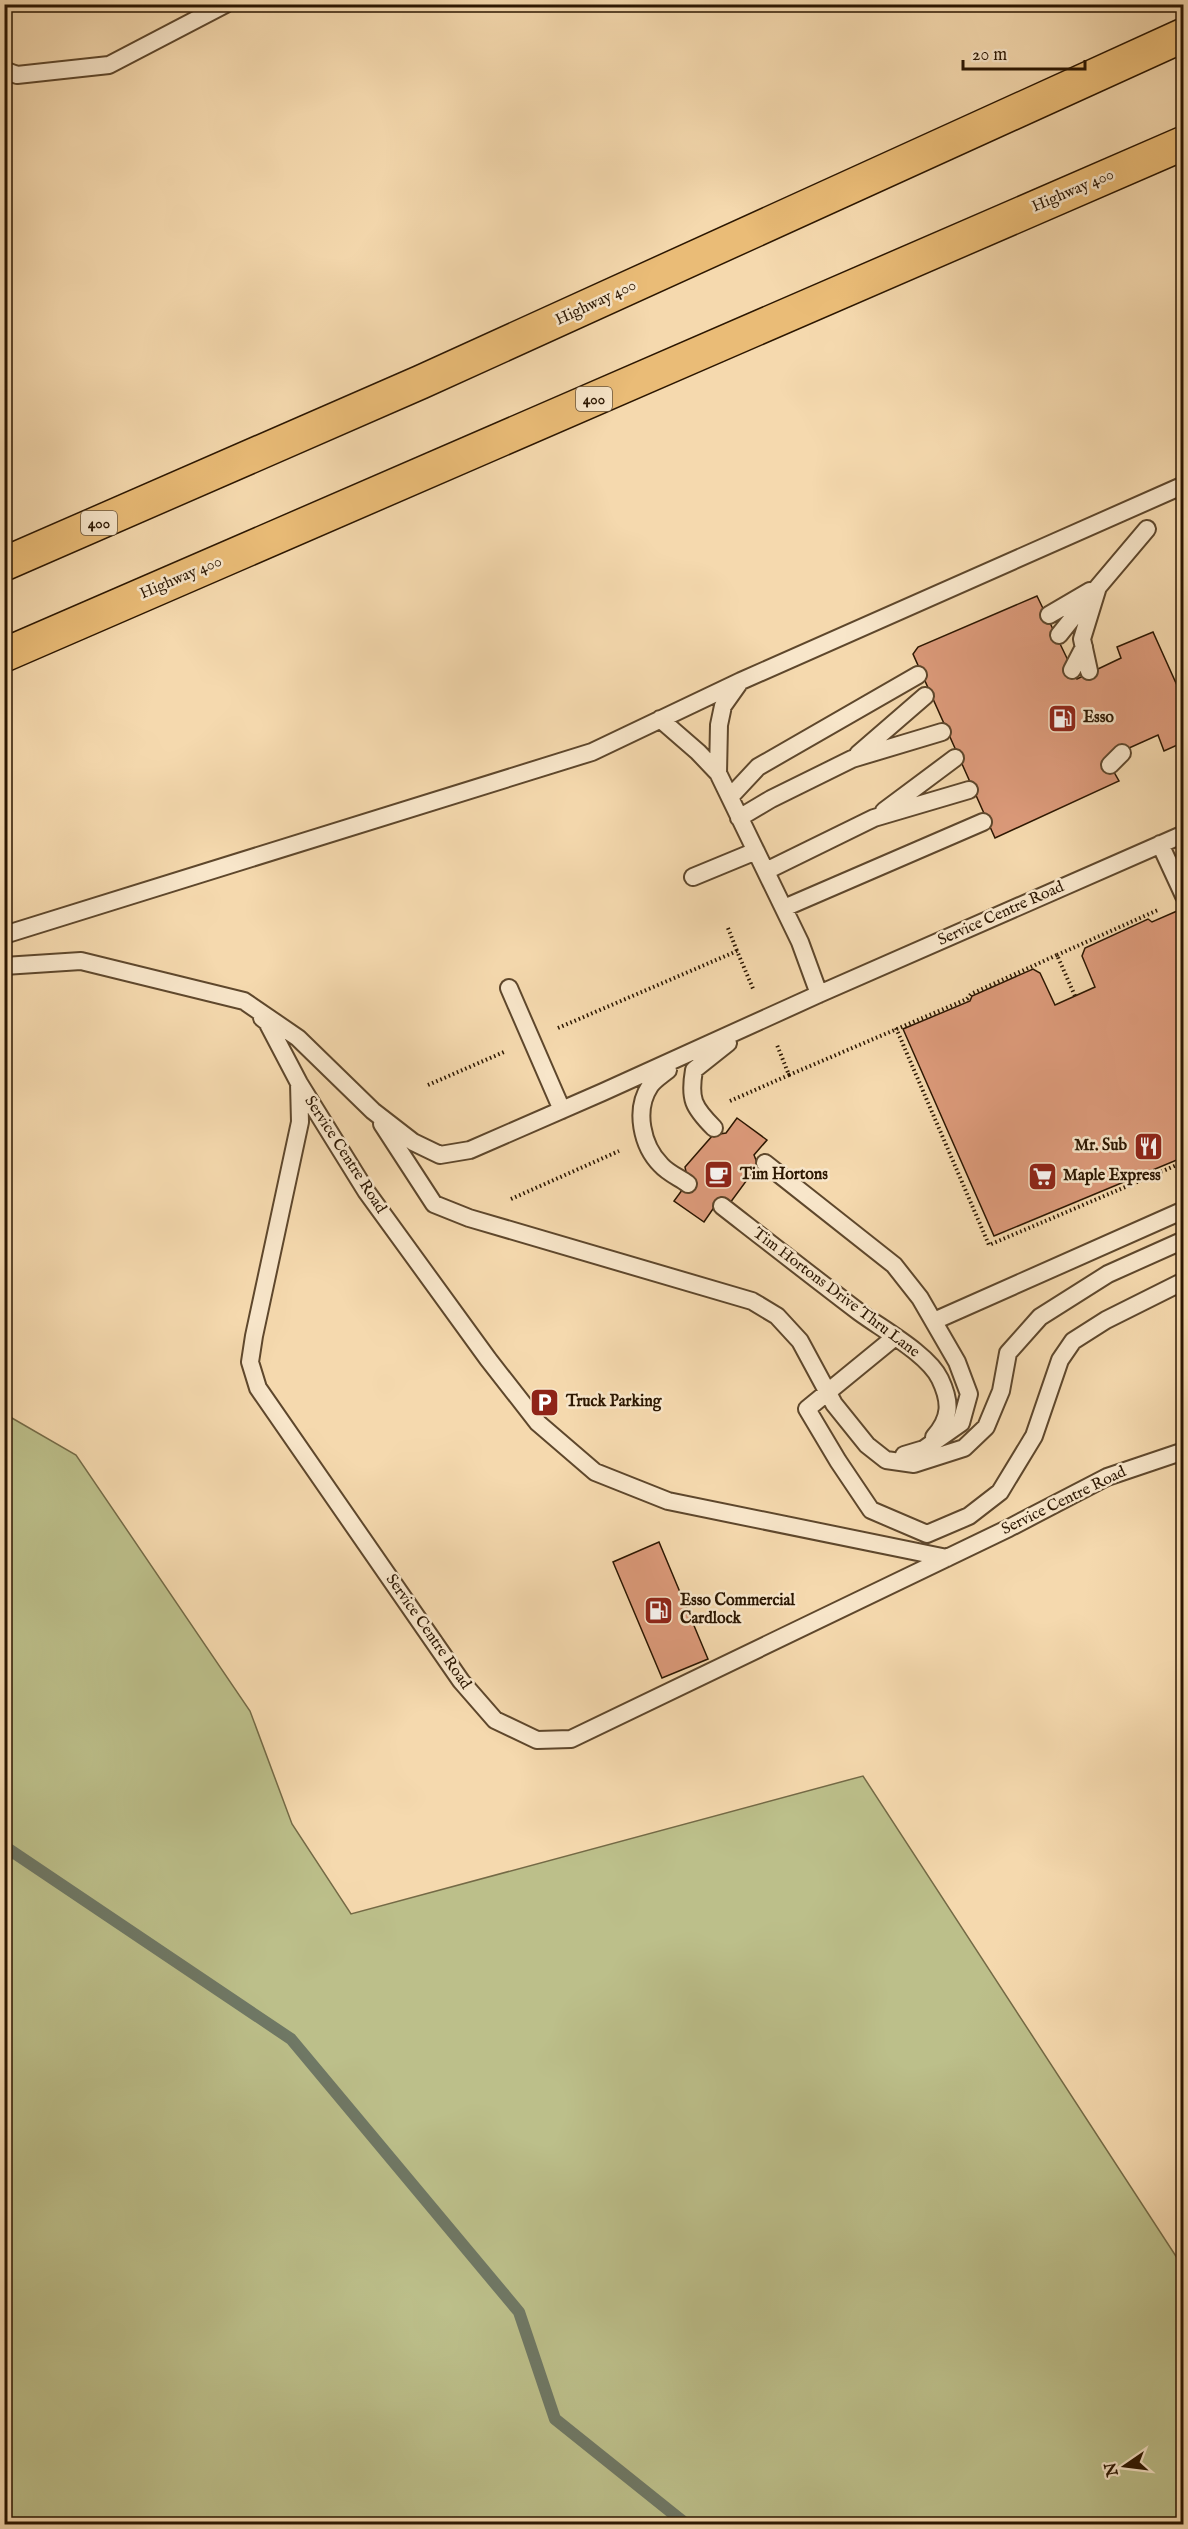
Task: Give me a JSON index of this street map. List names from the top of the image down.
{
  "streets": {
    "highway": ["Highway 400", "400"],
    "lane": ["Service Centre Road", "Tim Hortons Drive Thru Lane"]
  },
  "crossings": [
    ["Service Centre Road", "Tim Hortons Drive Thru Lane"]
  ],
  "places": {
    "fuel station": ["Esso", "Esso Commercial Cardlock"],
    "restaurant": ["Mr. Sub"],
    "cafe": ["Tim Hortons"],
    "supermarket": ["Maple Express"],
    "parking": ["Truck Parking"]
  },
  "scale_bar": "20 m",
  "north": "left"
}
